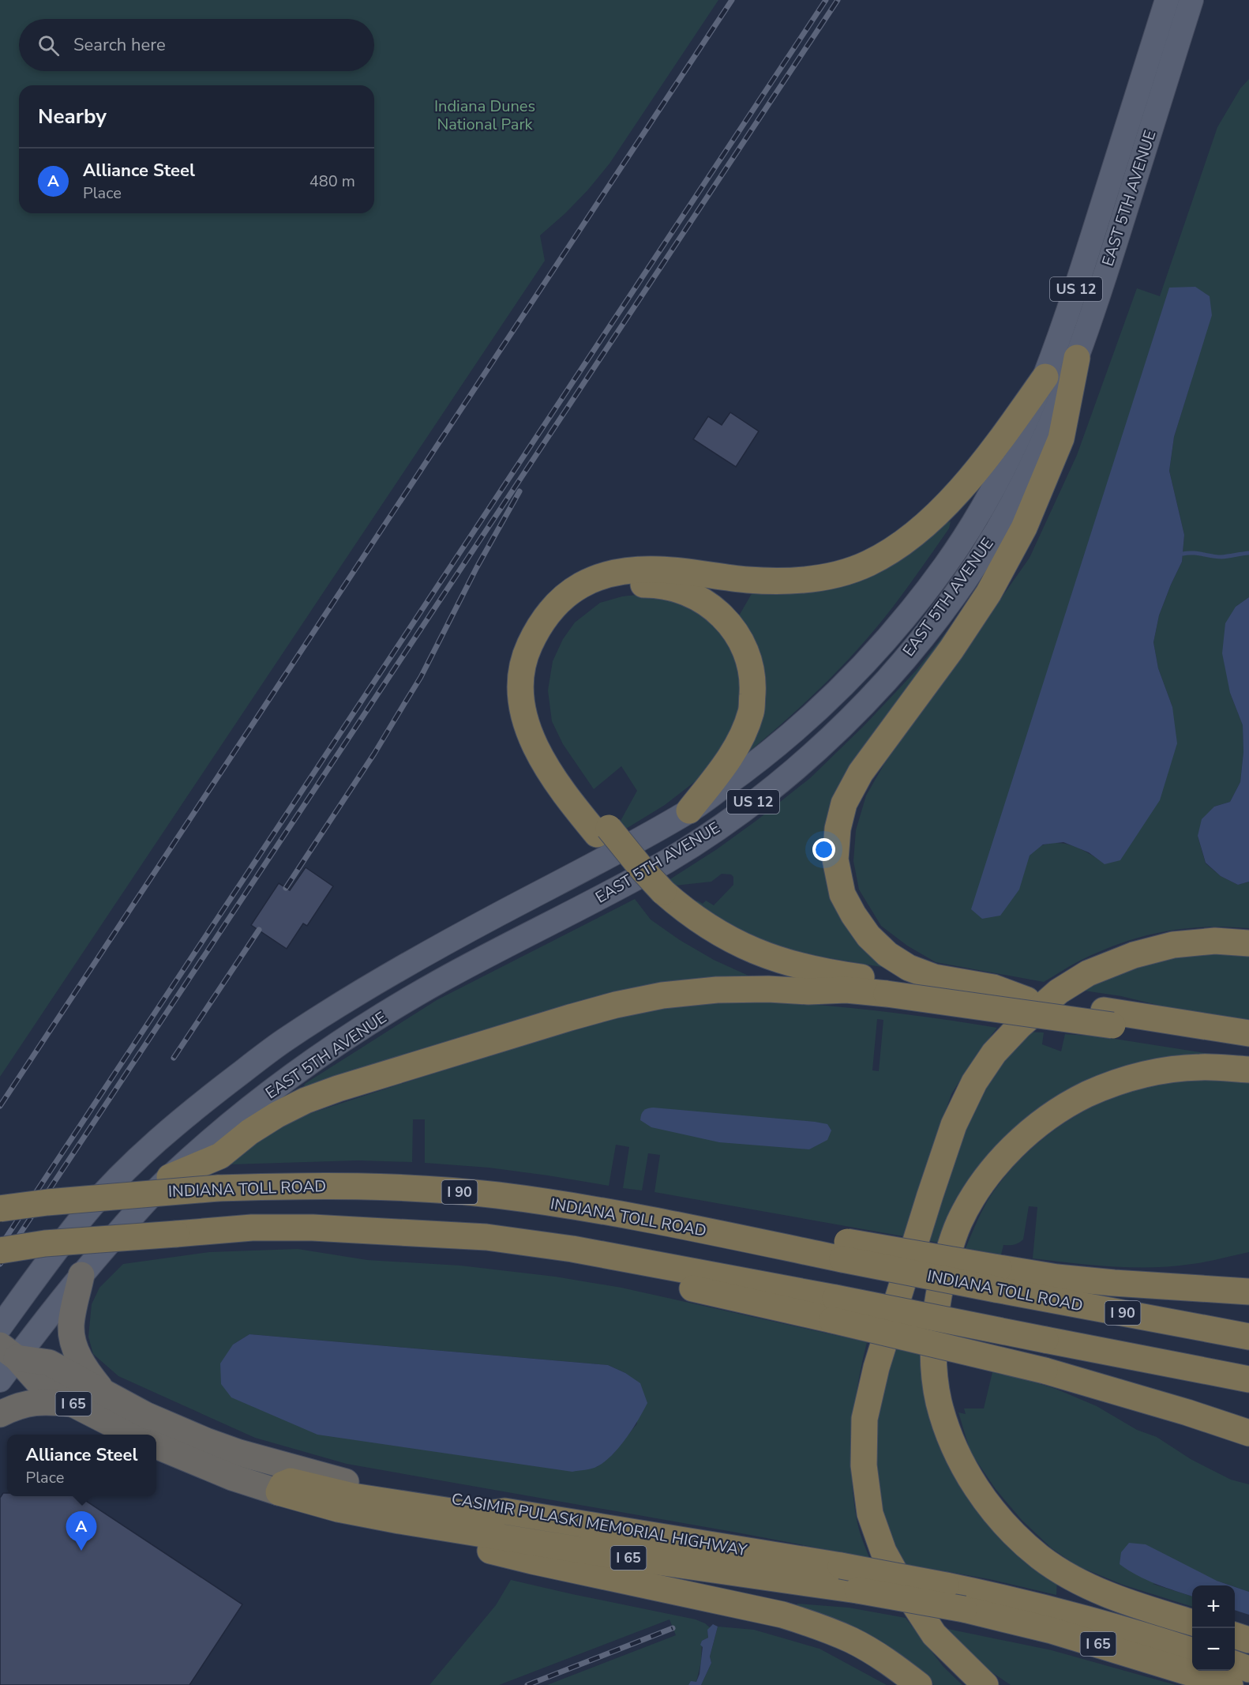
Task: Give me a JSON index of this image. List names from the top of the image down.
{
  "streets": {
    "highway": [
      "INDIANA TOLL ROAD",
      "I 90",
      "I 65",
      "CASIMIR PULASKI MEMORIAL HIGHWAY"
    ],
    "main road": ["EAST 5TH AVENUE", "US 12"]
  },
  "crossings": [
    ["EAST 5TH AVENUE", "I 65"],
    ["EAST 5TH AVENUE", "CASIMIR PULASKI MEMORIAL HIGHWAY"],
    ["I 65", "CASIMIR PULASKI MEMORIAL HIGHWAY"]
  ],
  "parks": ["Indiana Dunes National Park"],
  "page": {
    "search": "Search here",
    "heading": "Nearby",
    "list": [
      {
        "mark": "A",
        "name": "Alliance Steel",
        "note": "Place",
        "value": "480 m"
      }
    ],
    "popup": ["Alliance Steel", "Place"],
    "pins": "A",
    "map_buttons": ["+", "−"]
  }
}
